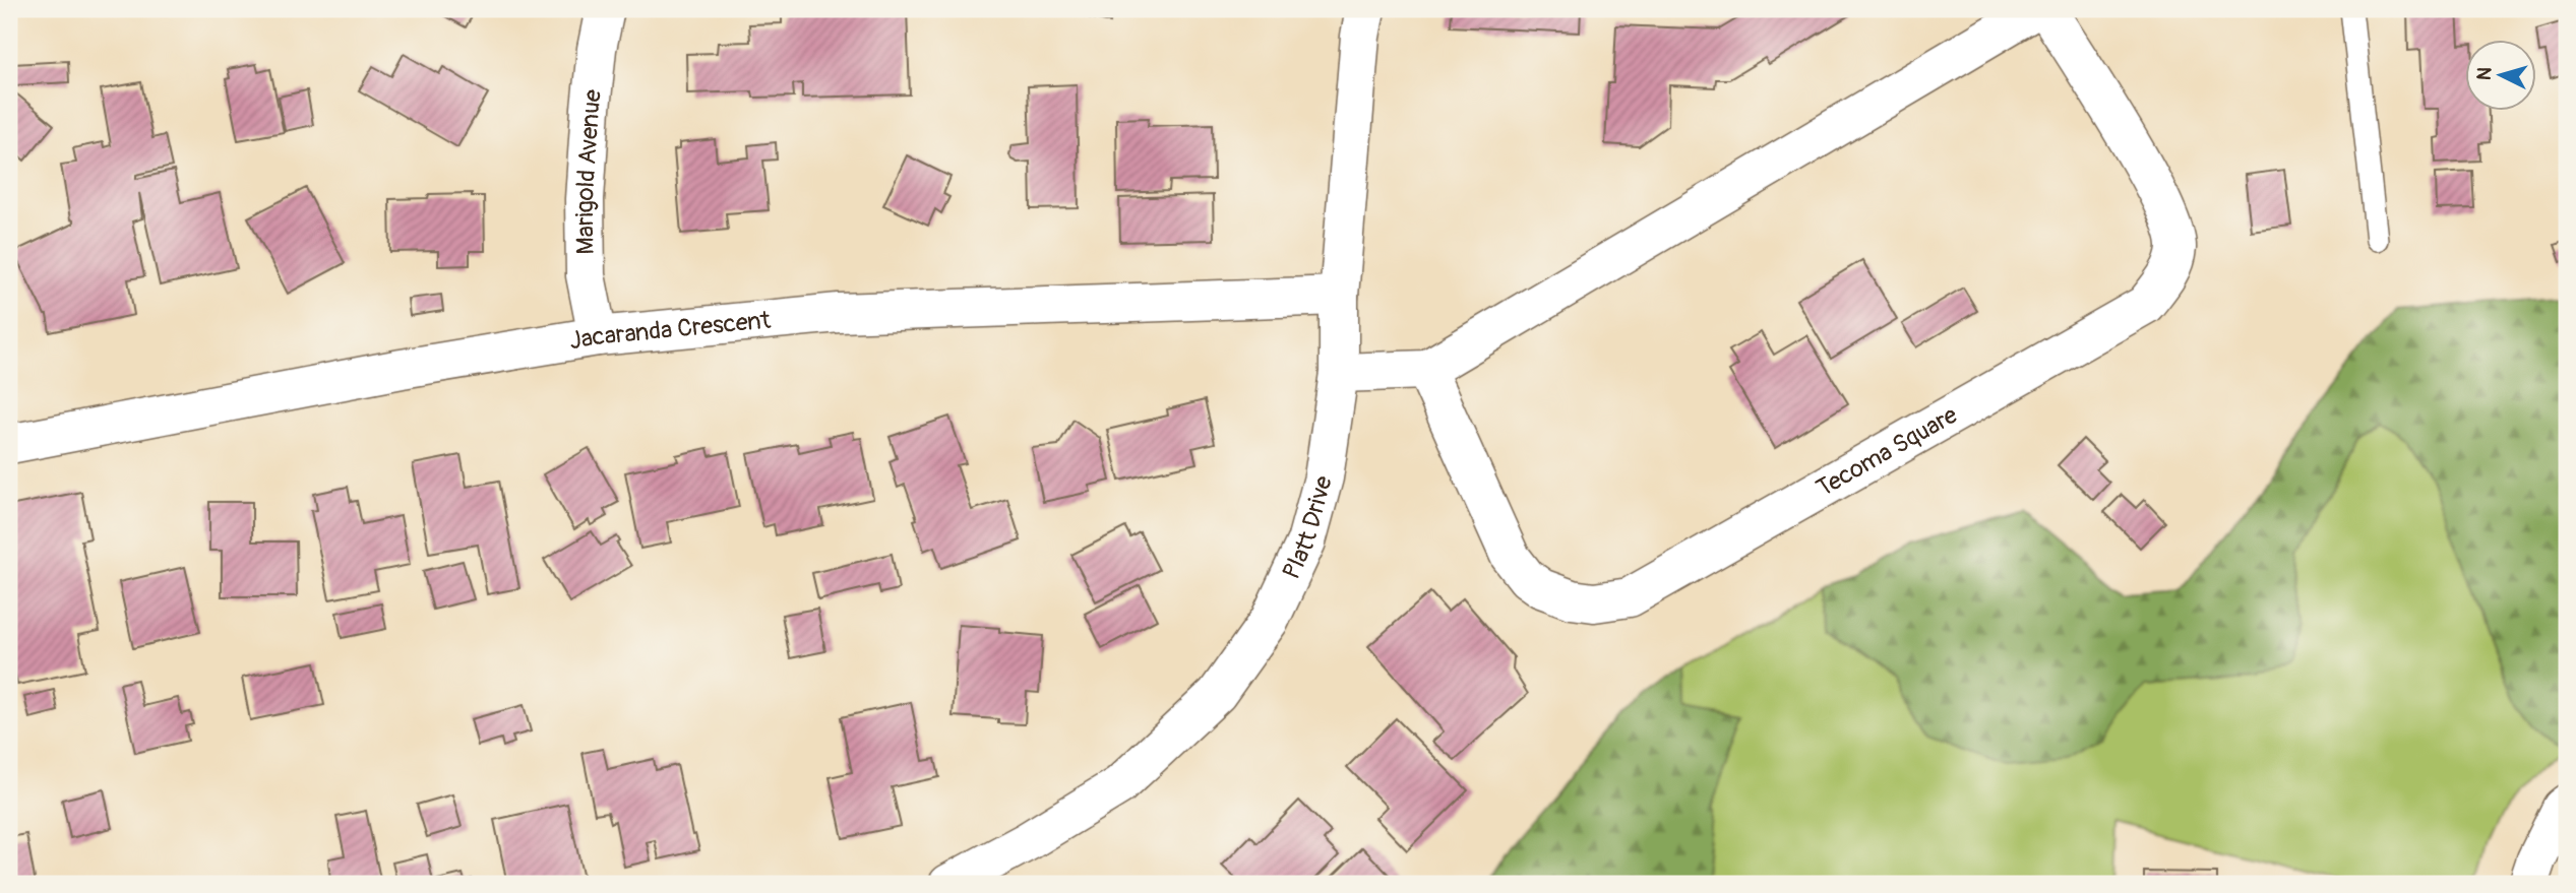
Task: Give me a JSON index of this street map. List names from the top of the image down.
{
  "streets": {
    "street": [
      "Marigold Avenue",
      "Jacaranda Crescent",
      "Tecoma Square",
      "Platt Drive"
    ]
  },
  "crossings": [
    ["Marigold Avenue", "Jacaranda Crescent"],
    ["Jacaranda Crescent", "Platt Drive"]
  ],
  "north": "left"
}
